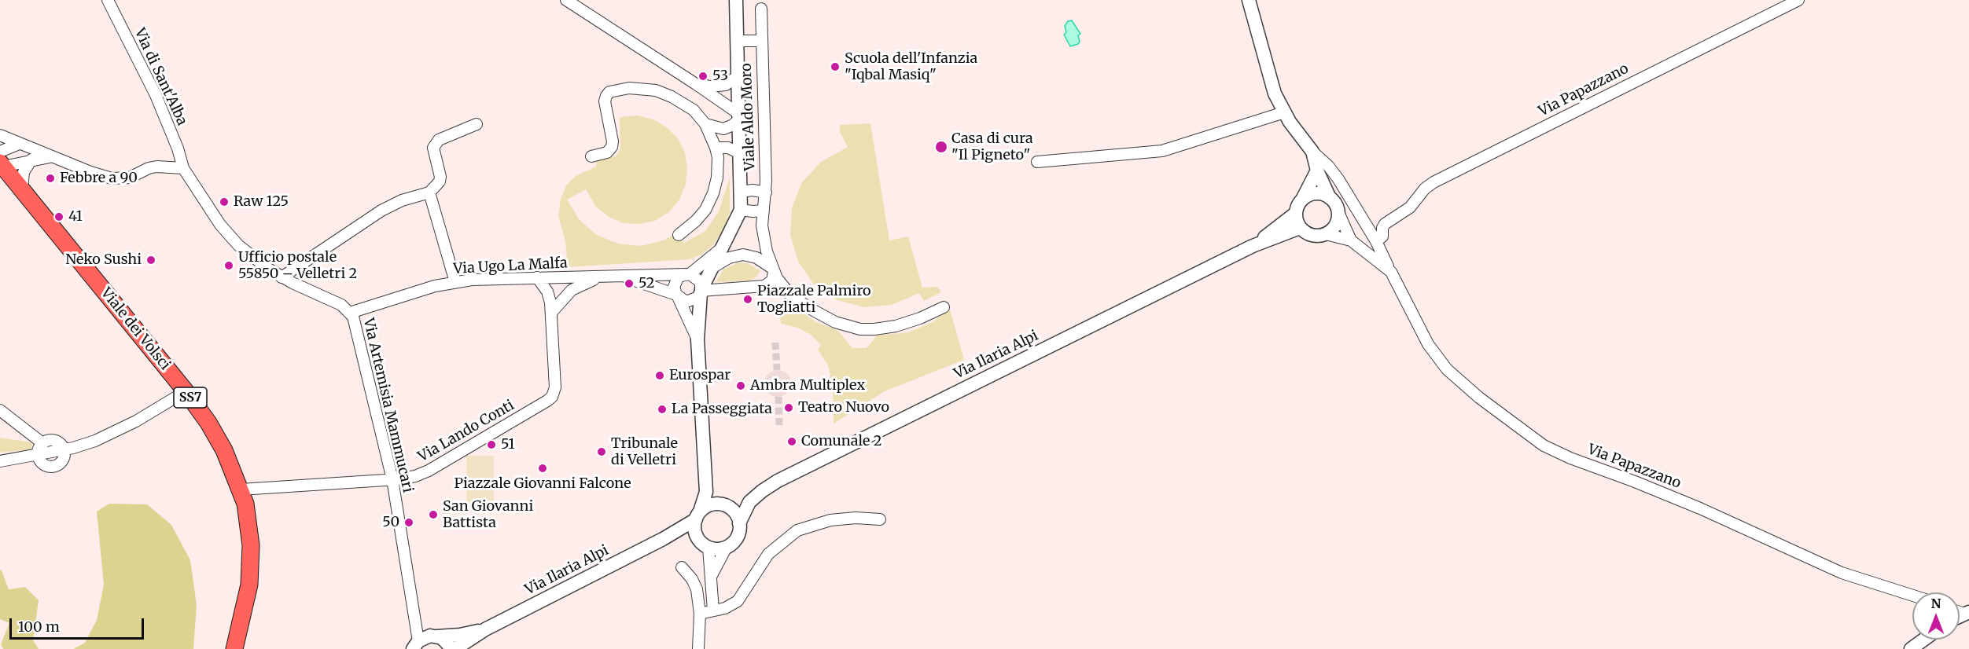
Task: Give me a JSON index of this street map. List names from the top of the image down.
{
  "streets": {
    "main road": ["Viale dei Volsci", "SS7"],
    "street": [
      "Via di Sant'Alba",
      "Via Papazzano",
      "Viale Aldo Moro",
      "Via Ugo La Malfa",
      "Via Ilaria Alpi",
      "Via Artemisia Mammucari",
      "Via Lando Conti"
    ]
  },
  "crossings": [
    ["Via di Sant'Alba", "Via Artemisia Mammucari"],
    ["Via Papazzano", "Via Ilaria Alpi"],
    ["Via Ugo La Malfa", "Via Artemisia Mammucari"],
    ["Viale dei Volsci", "Via Lando Conti"],
    ["Via Ilaria Alpi", "Via Artemisia Mammucari"],
    ["Via Artemisia Mammucari", "Via Lando Conti"]
  ],
  "places": [
    "Scuola dell'Infanzia \"Iqbal Masiq\"",
    "53",
    "Casa di cura \"Il Pigneto\"",
    "Febbre a 90",
    "Raw 125",
    "41",
    "Neko Sushi",
    "Ufficio postale 55850 – Velletri 2",
    "52",
    "Piazzale Palmiro Togliatti",
    "Eurospar",
    "Ambra Multiplex",
    "Teatro Nuovo",
    "La Passeggiata",
    "Comunale 2",
    "51",
    "Tribunale di Velletri",
    "Piazzale Giovanni Falcone",
    "San Giovanni Battista",
    "50"
  ],
  "scale_bar": "100 m",
  "north": "top"
}
